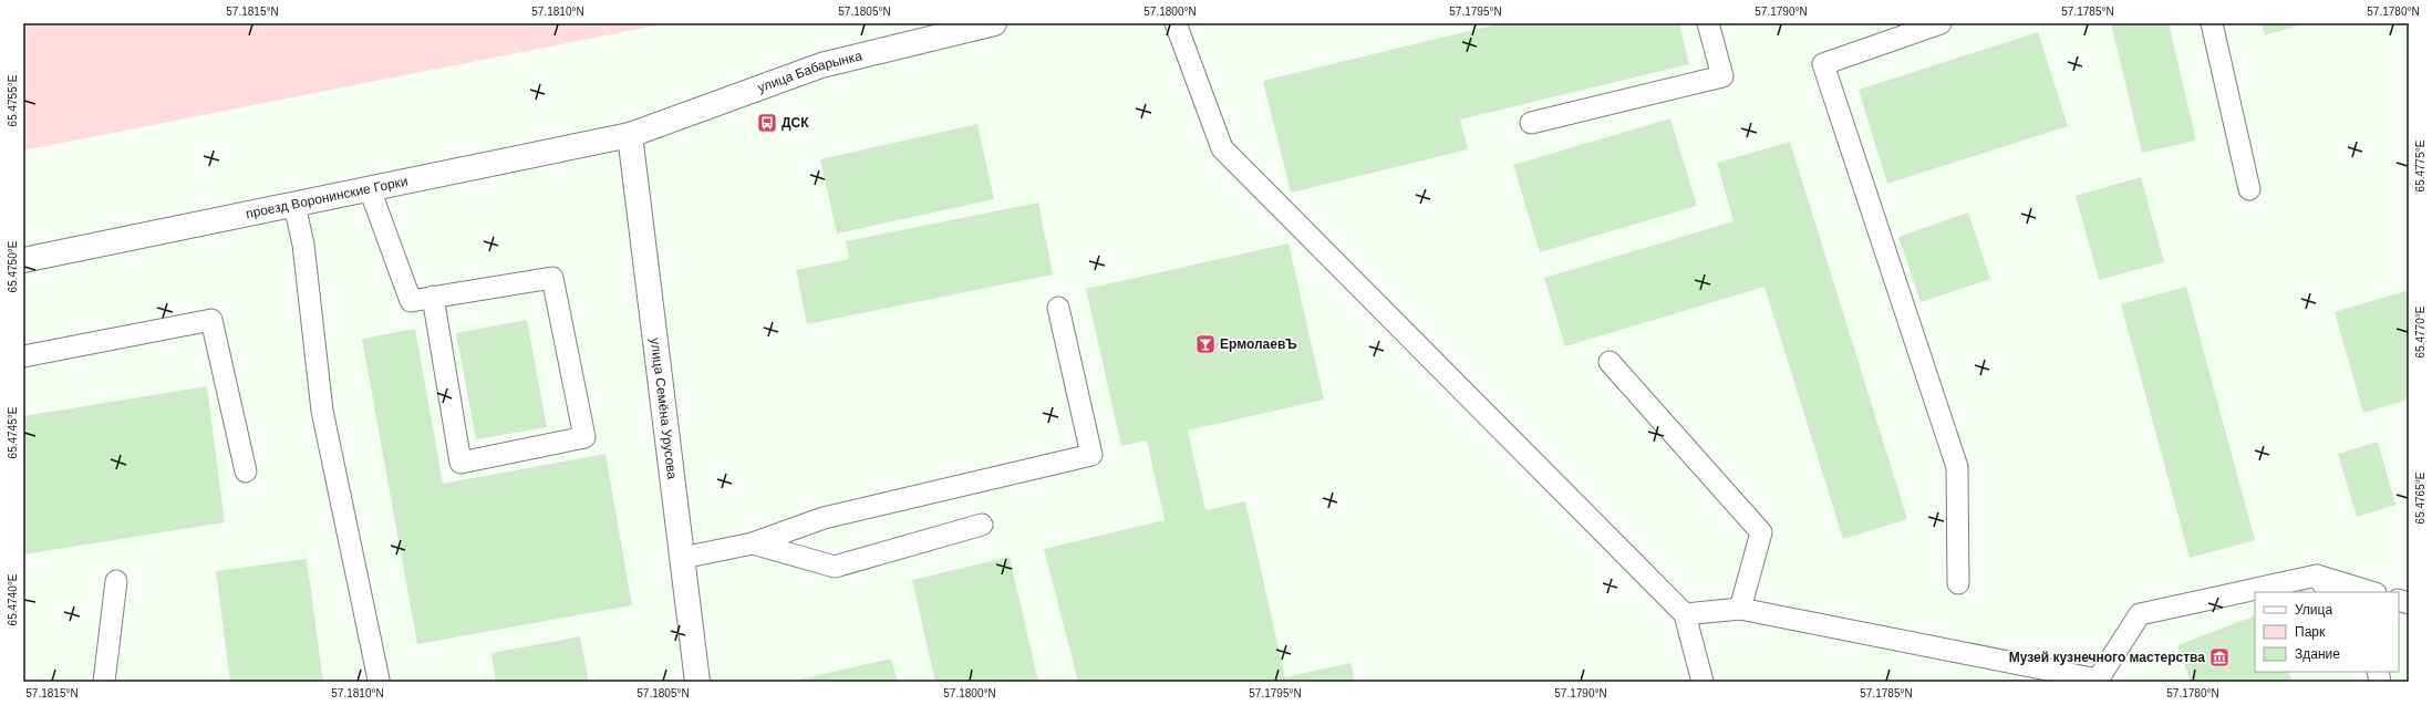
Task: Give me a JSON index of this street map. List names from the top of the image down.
{
  "streets": {
    "street": ["улица Бабарынка", "проезд Воронинские Горки", "улица Семёна Урусова"]
  },
  "crossings": [
    ["улица Бабарынка", "проезд Воронинские Горки"],
    ["улица Бабарынка", "улица Семёна Урусова"],
    ["проезд Воронинские Горки", "улица Семёна Урусова"]
  ],
  "places": {
    "bus stop": ["ДСК"],
    "bar": ["ЕрмолаевЪ"],
    "museum": ["Музей кузнечного мастерства"]
  },
  "legend": ["Улица", "Парк", "Здание"],
  "coordinates": [
    "57.1815°N",
    "57.1810°N",
    "57.1805°N",
    "57.1800°N",
    "57.1795°N",
    "57.1790°N",
    "57.1785°N",
    "57.1780°N",
    "65.4755°E",
    "65.4775°E",
    "65.4750°E",
    "65.4770°E",
    "65.4745°E",
    "65.4765°E",
    "65.4740°E"
  ]
}
